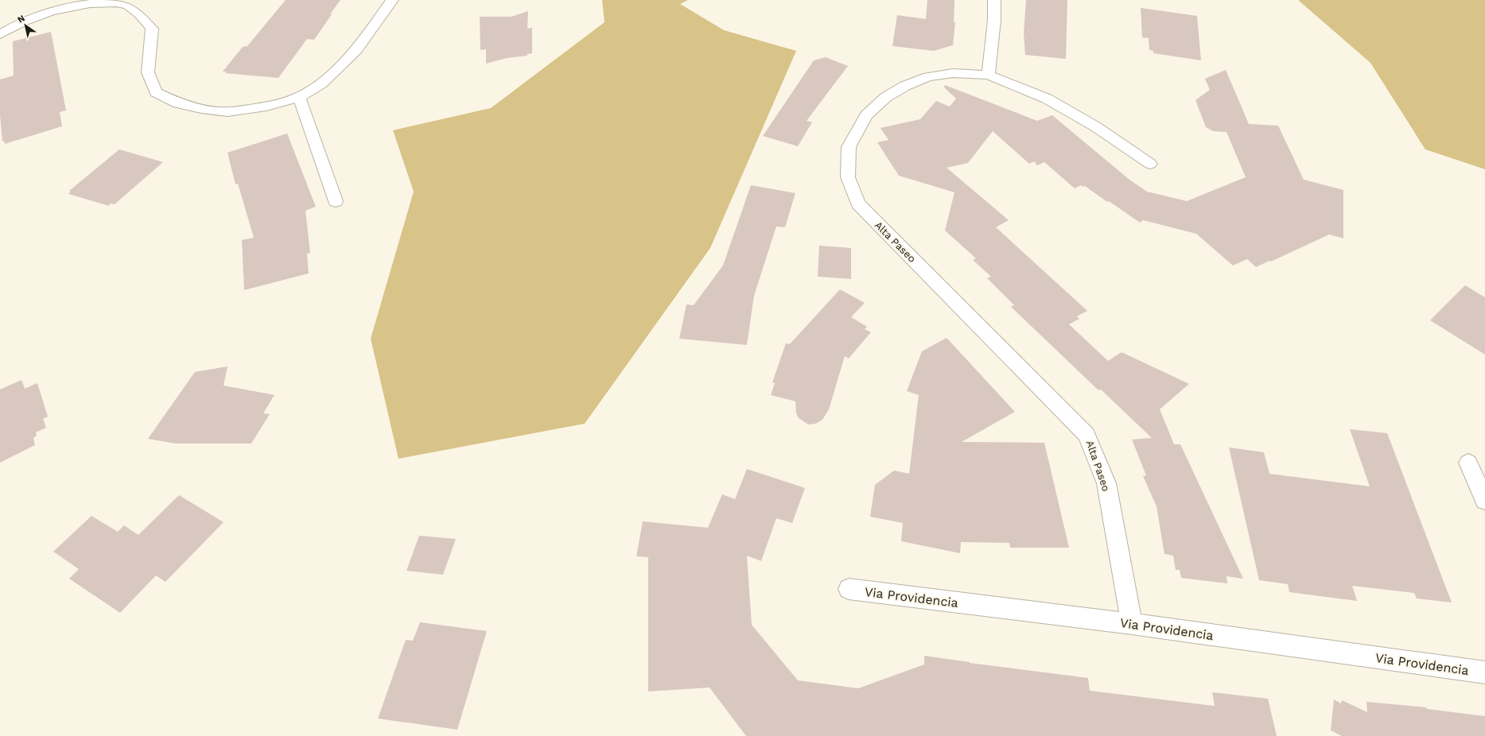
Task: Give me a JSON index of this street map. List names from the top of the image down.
{
  "streets": {
    "street": ["Alta Paseo", "Via Providencia"]
  },
  "crossings": [
    ["Alta Paseo", "Via Providencia"]
  ],
  "north": "top left"
}
